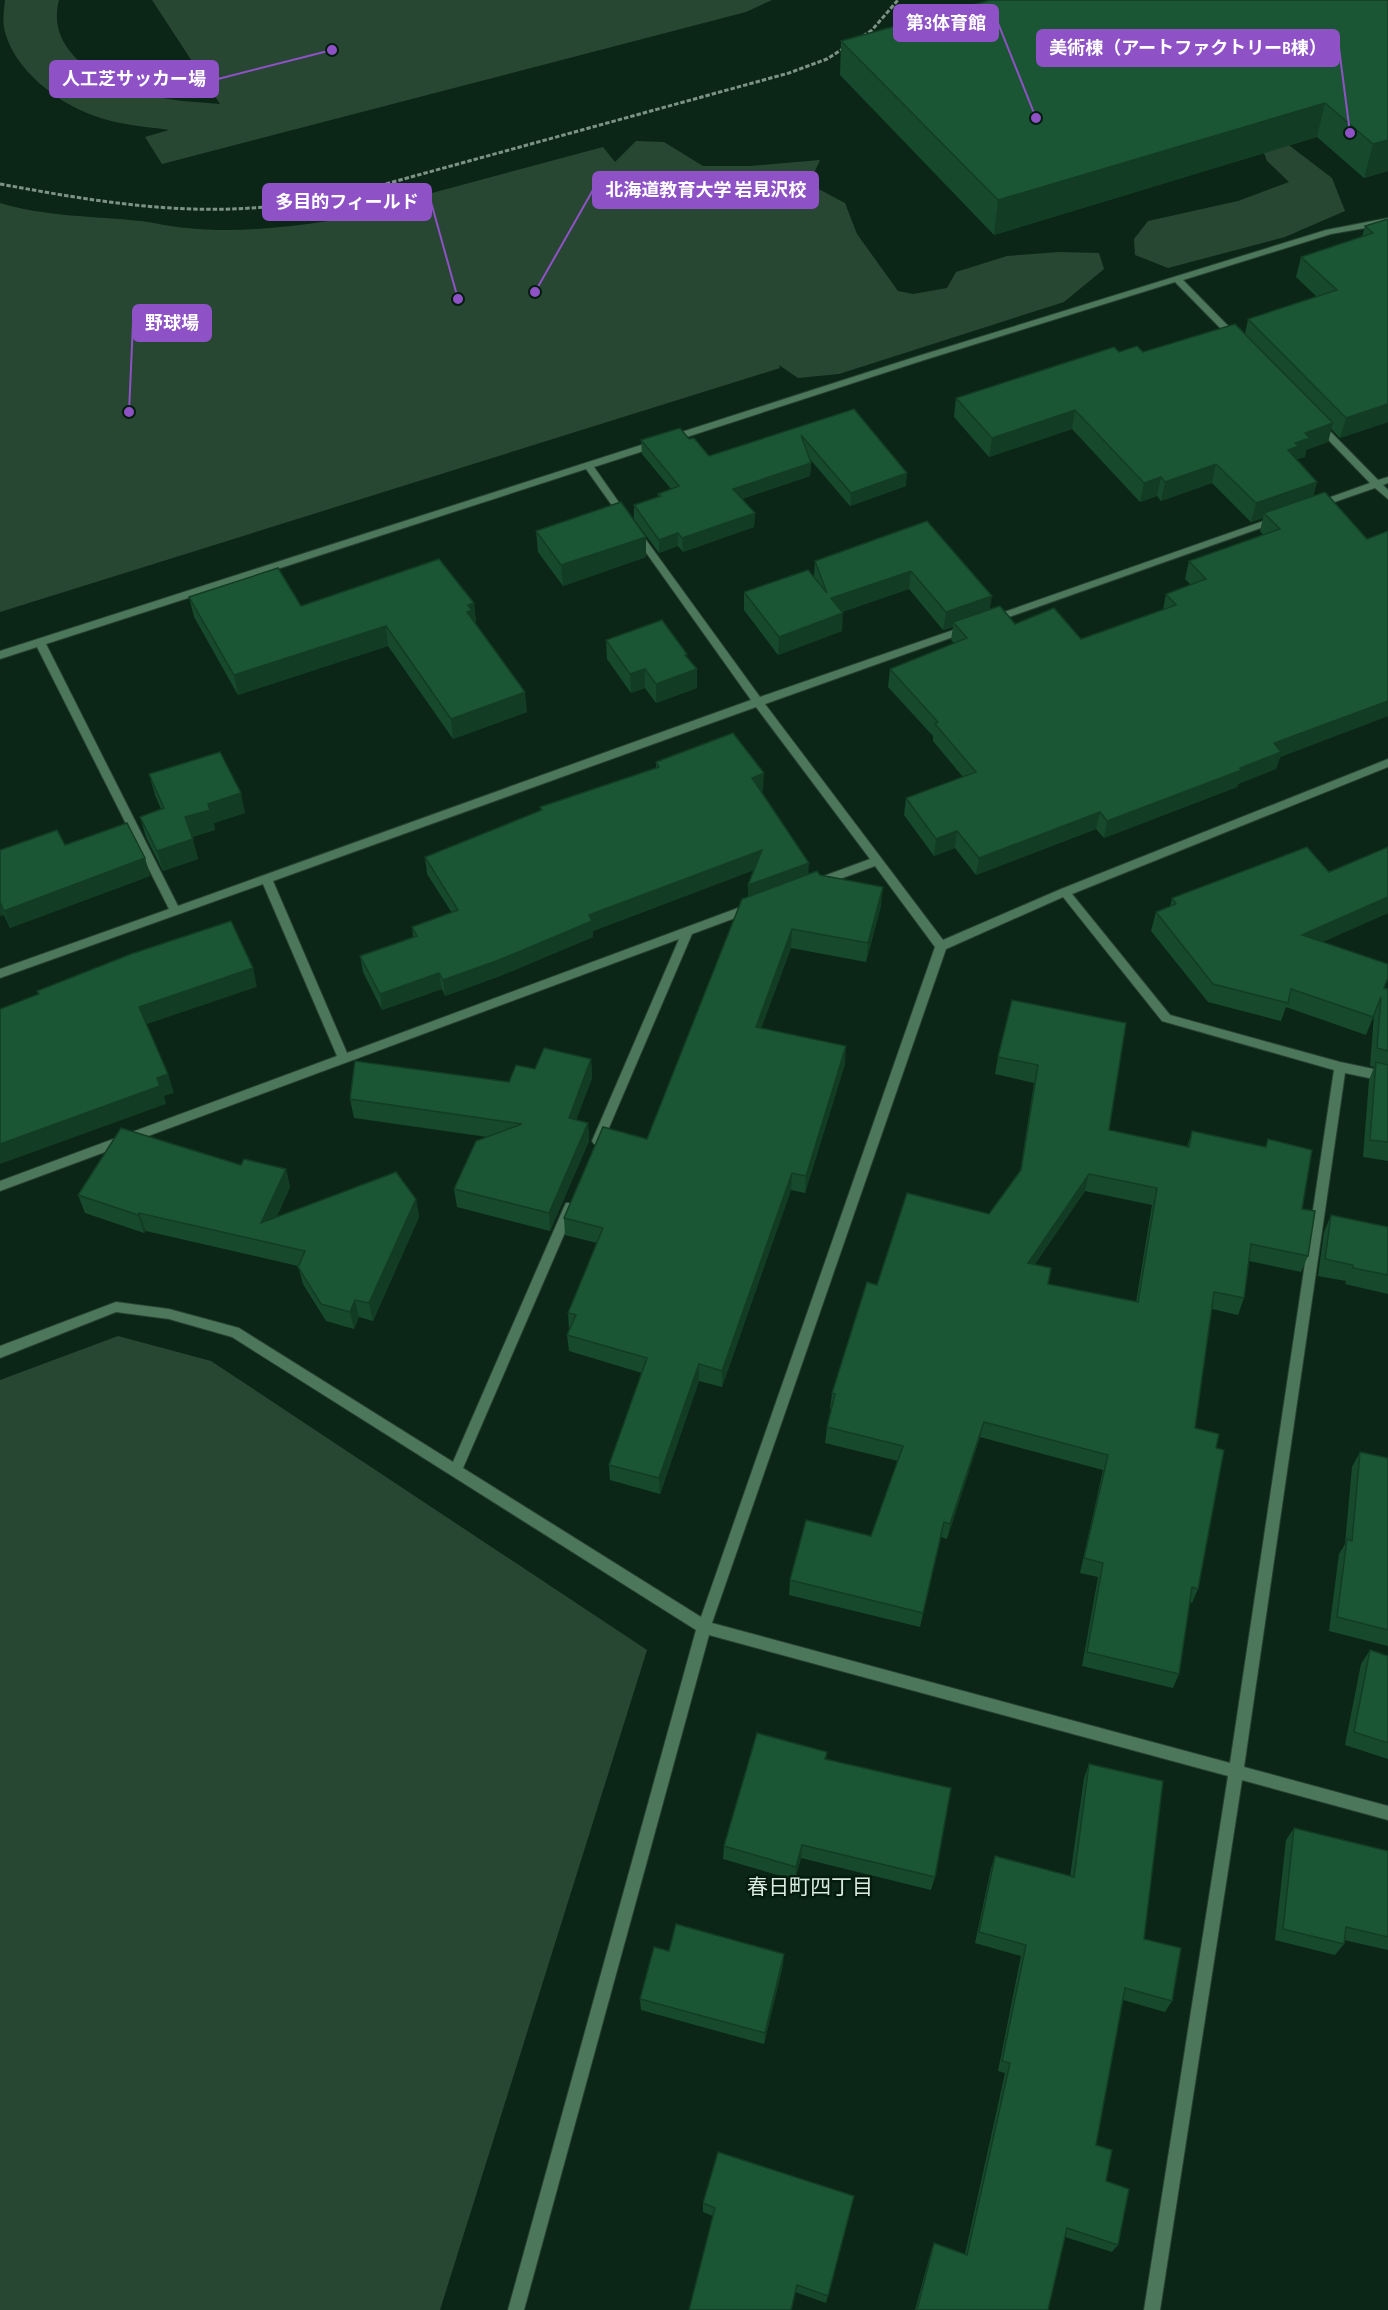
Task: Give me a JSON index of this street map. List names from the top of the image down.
{
  "districts": ["春日町四丁目"],
  "places": [
    "人工芝サッカー場",
    "第3体育館",
    "美術棟（アートファクトリーB棟）",
    "北海道教育大学 岩見沢校",
    "多目的フィールド",
    "野球場"
  ]
}
